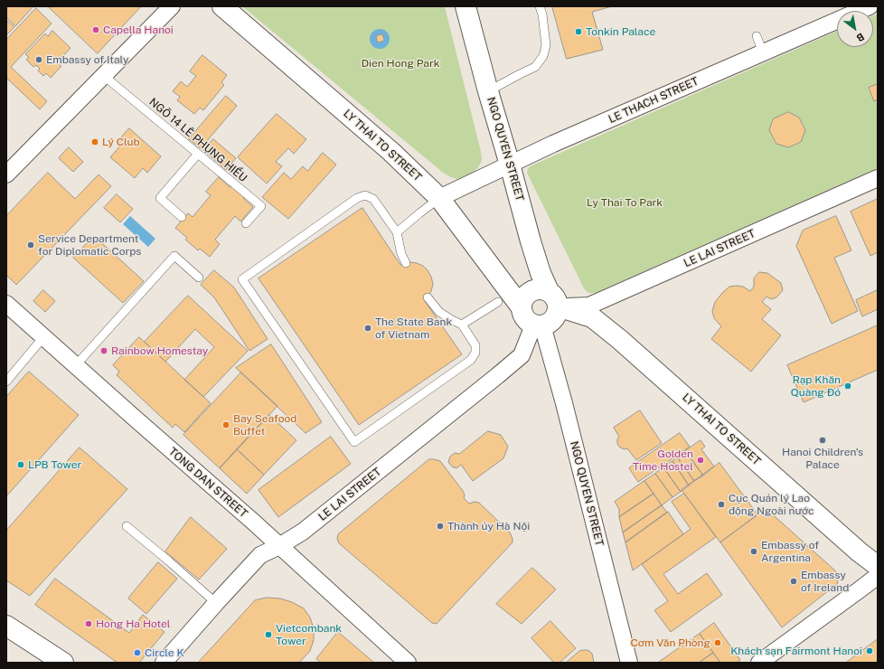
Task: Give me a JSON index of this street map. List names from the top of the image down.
{
  "streets": {
    "street": [
      "LE THACH STREET",
      "LY THAI TO STREET",
      "NGO QUYEN STREET",
      "LE LAI STREET",
      "TONG DAN STREET"
    ],
    "lane": ["NGÕ 14 LÊ PHỤNG HIỂU"]
  },
  "crossings": [
    ["LE THACH STREET", "LY THAI TO STREET"],
    ["LE THACH STREET", "NGO QUYEN STREET"],
    ["LY THAI TO STREET", "NGO QUYEN STREET"],
    ["LY THAI TO STREET", "LE LAI STREET"],
    ["NGO QUYEN STREET", "LE LAI STREET"],
    ["LE LAI STREET", "TONG DAN STREET"]
  ],
  "parks": ["Dien Hong Park", "Ly Thai To Park"],
  "places": [
    "Capella Hanoi",
    "Tonkin Palace",
    "Embassy of Italy",
    "Lý Club",
    "Service Department for Diplomatic Corps",
    "The State Bank of Vietnam",
    "Rainbow Homestay",
    "Rạp Khăn Quàng Đỏ",
    "Bay Seafood Buffet",
    "Hanoi Children's Palace",
    "Golden Time Hostel",
    "LPB Tower",
    "Cục Quản lý Lao động Ngoài nước",
    "Thành ủy Hà Nội",
    "Embassy of Argentina",
    "Embassy of Ireland",
    "Hong Ha Hotel",
    "Vietcombank Tower",
    "Cơm Văn Phòng",
    "Khách sạn Fairmont Hanoi",
    "Circle K"
  ],
  "north": "bottom right"
}
